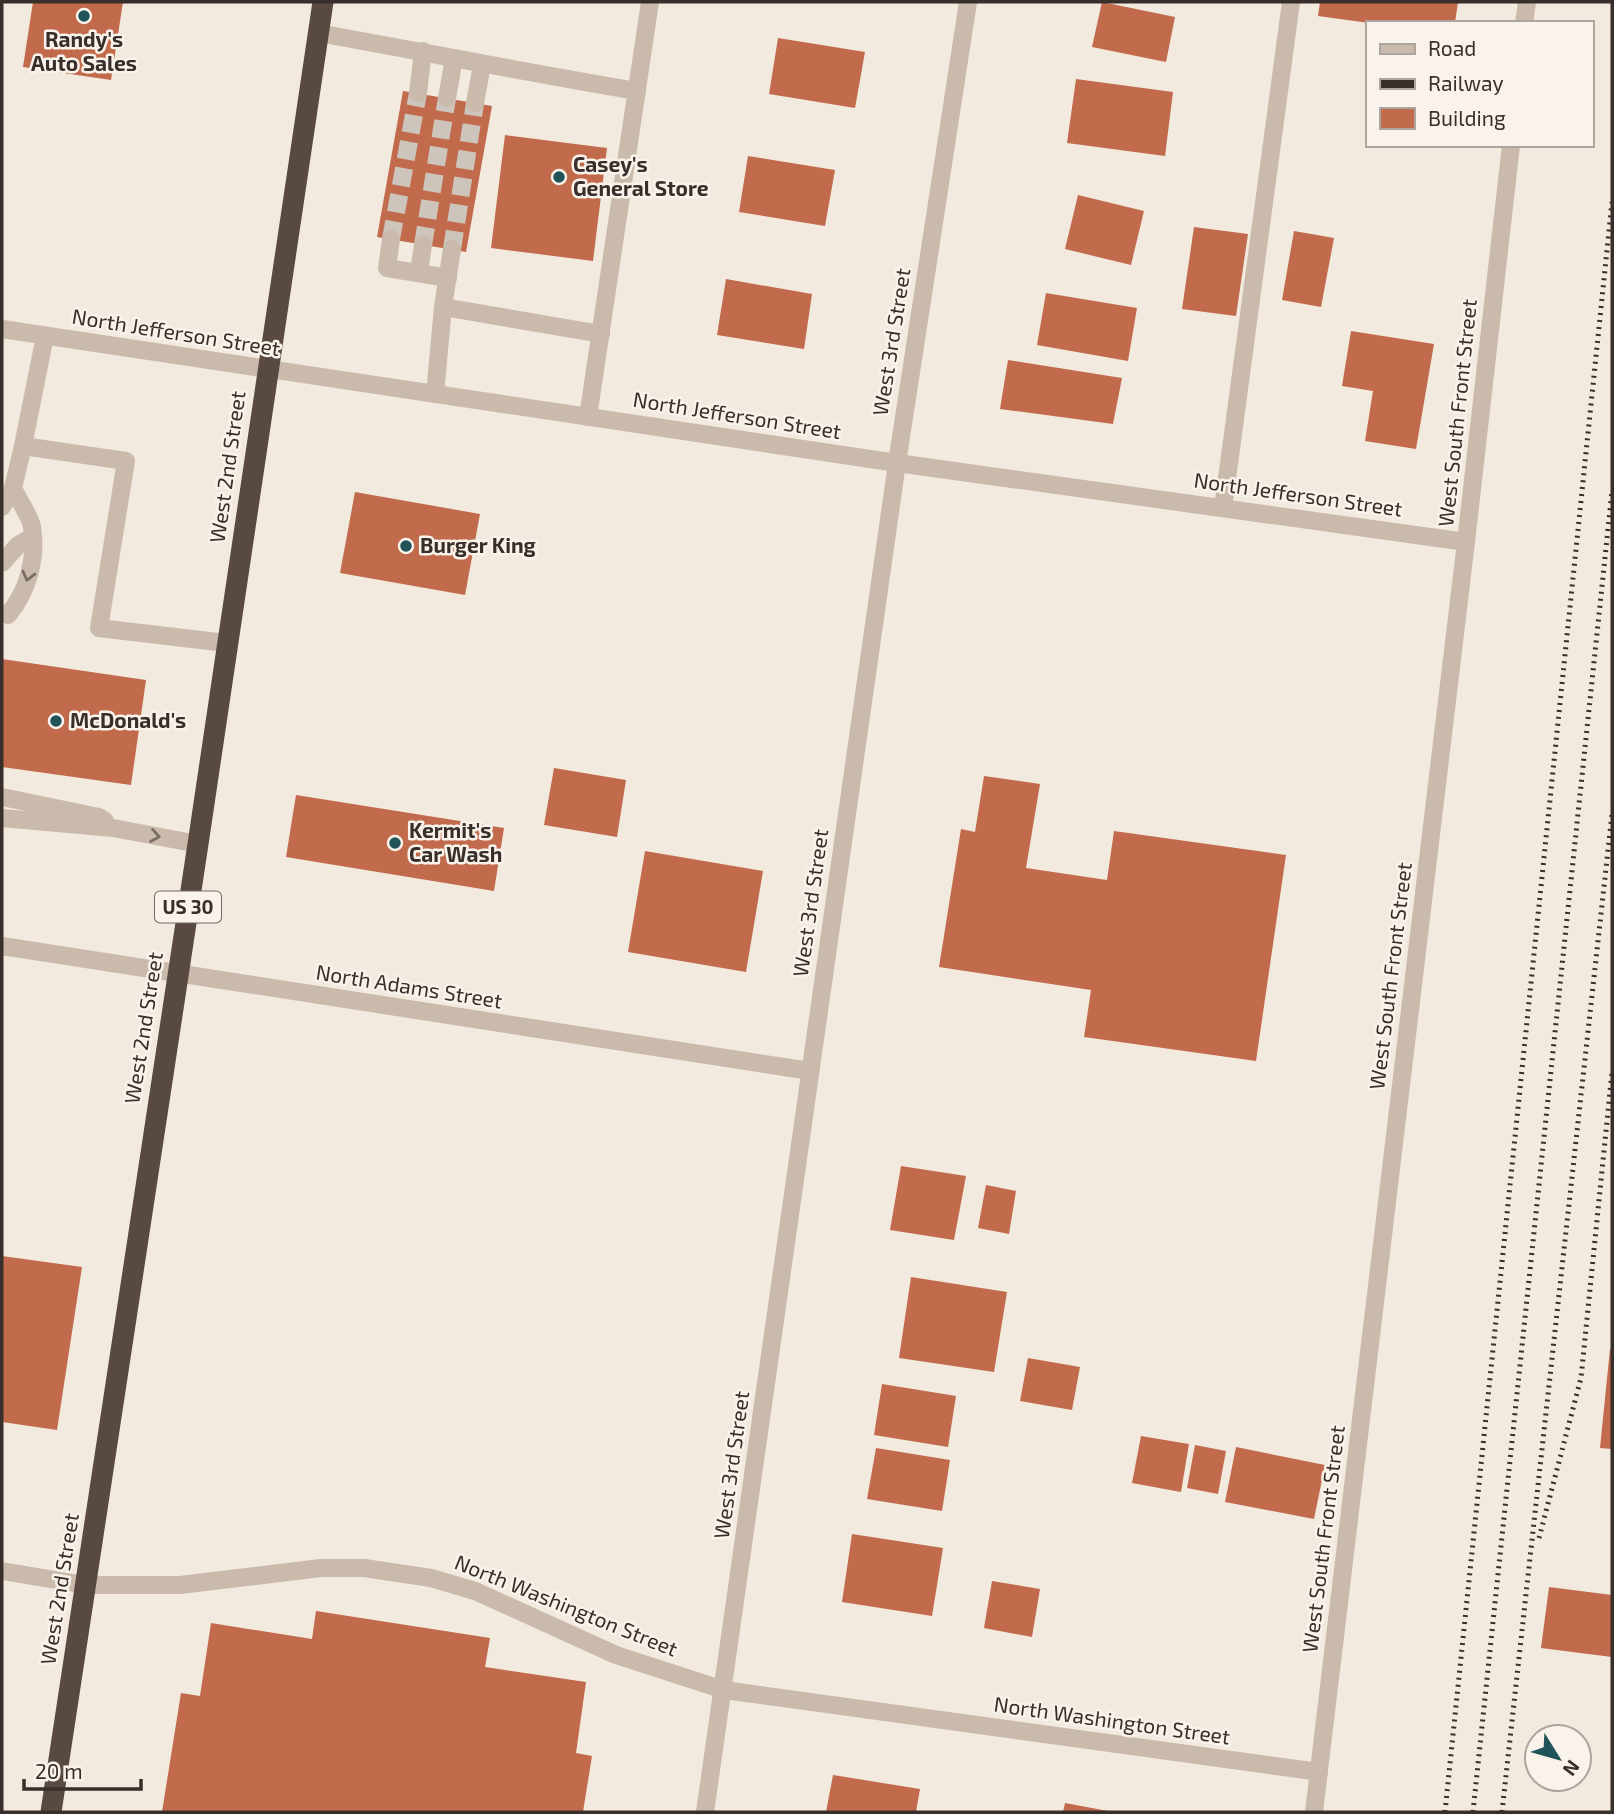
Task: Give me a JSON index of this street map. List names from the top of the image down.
{
  "streets": {
    "highway": ["West 2nd Street", "US 30"],
    "street": [
      "North Jefferson Street",
      "West 3rd Street",
      "West South Front Street",
      "North Adams Street",
      "North Washington Street"
    ]
  },
  "crossings": [
    ["North Jefferson Street", "West 3rd Street"],
    ["North Jefferson Street", "West South Front Street"],
    ["North Jefferson Street", "West 2nd Street"],
    ["West 3rd Street", "North Adams Street"],
    ["West 3rd Street", "North Washington Street"],
    ["West South Front Street", "North Washington Street"],
    ["West 2nd Street", "North Adams Street"],
    ["West 2nd Street", "North Washington Street"]
  ],
  "places": [
    "Randy's Auto Sales",
    "Casey's General Store",
    "Burger King",
    "McDonald's",
    "Kermit's Car Wash"
  ],
  "legend": ["Road", "Railway", "Building"],
  "scale_bar": "20 m",
  "north": "bottom right"
}
